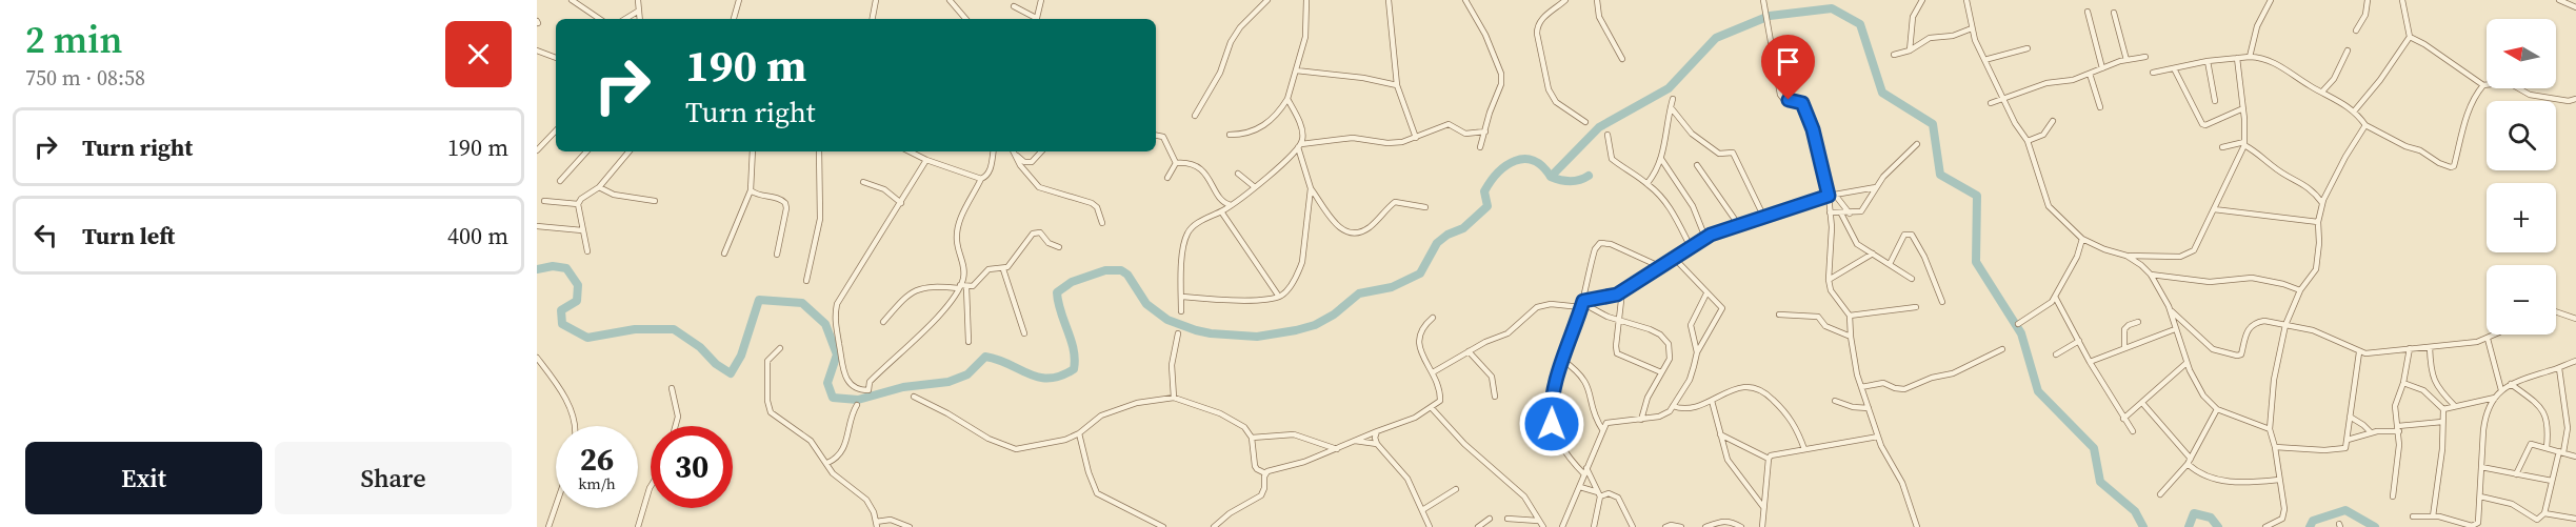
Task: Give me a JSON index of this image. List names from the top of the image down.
{
  "north": "left",
  "page": {
    "heading": ["2 min", "750 m · 08:58"],
    "map_buttons": ["+", "−"],
    "turn": ["190 m", "Turn right"],
    "list": [
      {
        "name": "Turn right",
        "value": "190 m"
      },
      {
        "name": "Turn left",
        "value": "400 m"
      }
    ],
    "speed": "26 km/h",
    "limit": "30",
    "buttons": ["Exit", "Share"]
  }
}
